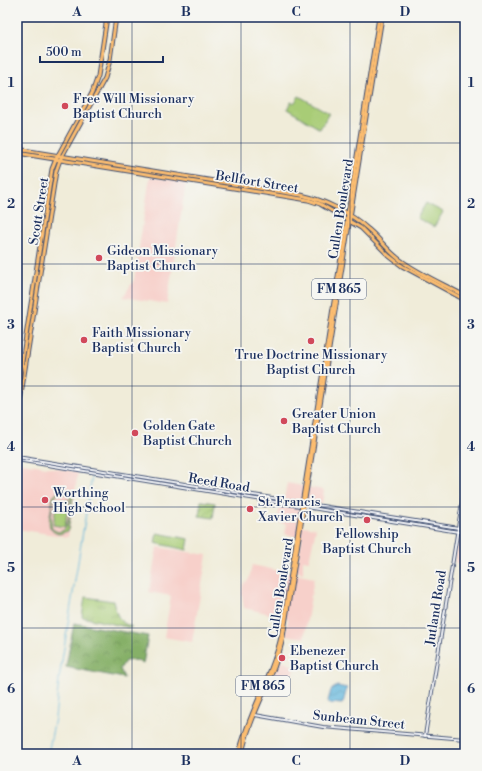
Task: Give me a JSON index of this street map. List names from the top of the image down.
{
  "streets": {
    "main road": [
      "Bellfort Street",
      "Cullen Boulevard",
      "Scott Street",
      "FM 865"
    ],
    "street": ["Reed Road", "Jutland Road", "Sunbeam Street"]
  },
  "crossings": [
    ["Bellfort Street", "Cullen Boulevard"],
    ["Bellfort Street", "Scott Street"],
    ["Cullen Boulevard", "Reed Road"],
    ["Cullen Boulevard", "Sunbeam Street"],
    ["Reed Road", "Jutland Road"],
    ["Jutland Road", "Sunbeam Street"]
  ],
  "places": [
    "Free Will Missionary Baptist Church",
    "Gideon Missionary Baptist Church",
    "Faith Missionary Baptist Church",
    "True Doctrine Missionary Baptist Church",
    "Greater Union Baptist Church",
    "Golden Gate Baptist Church",
    "Worthing High School",
    "St. Francis Xavier Church",
    "Fellowship Baptist Church",
    "Ebenezer Baptist Church"
  ],
  "scale_bar": "500 m",
  "grid": {
    "columns": [
      "A",
      "B",
      "C",
      "D"
    ],
    "rows": [
      "1",
      "2",
      "3",
      "4",
      "5",
      "6"
    ]
  }
}
